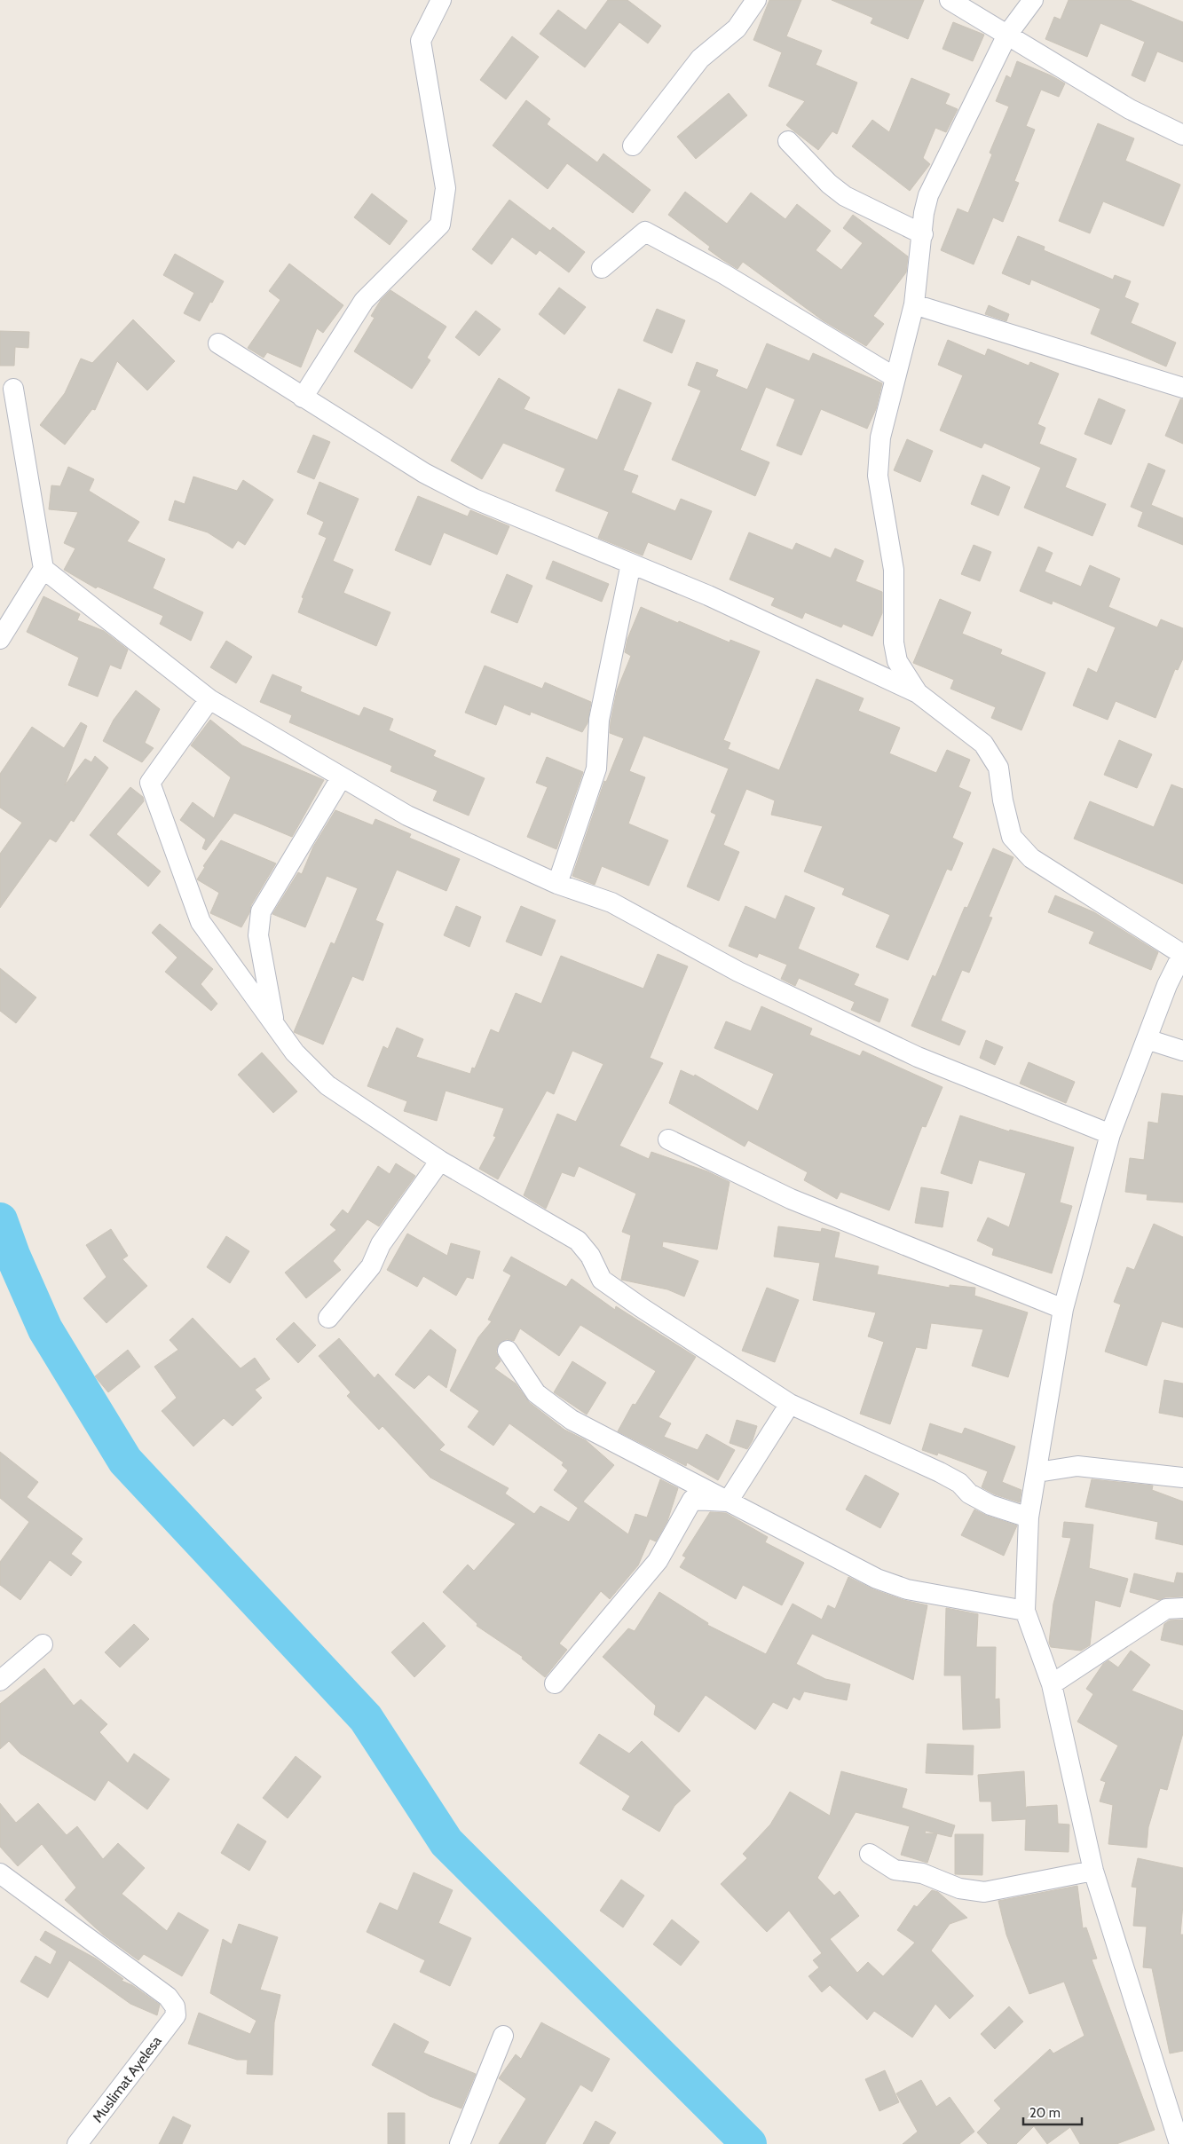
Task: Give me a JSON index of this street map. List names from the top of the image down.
{
  "streets": {
    "street": ["Muslimat Ayelesa"]
  },
  "scale_bar": "20 m"
}
